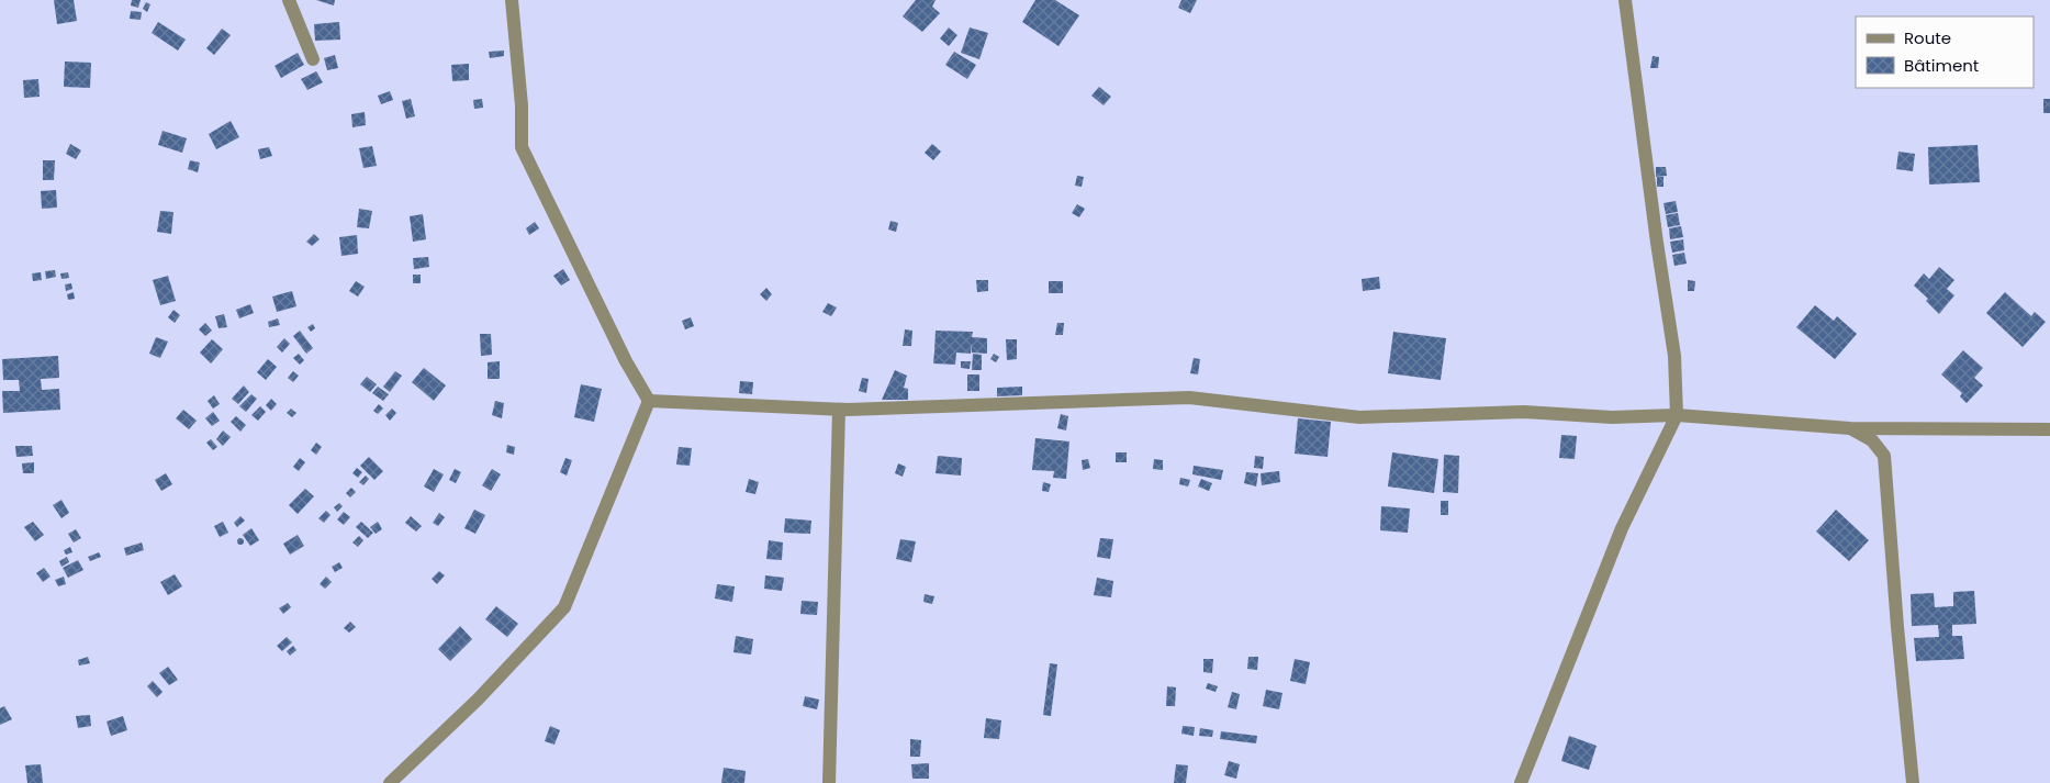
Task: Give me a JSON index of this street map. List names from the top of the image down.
{
  "legend": ["Route", "Bâtiment"]
}
